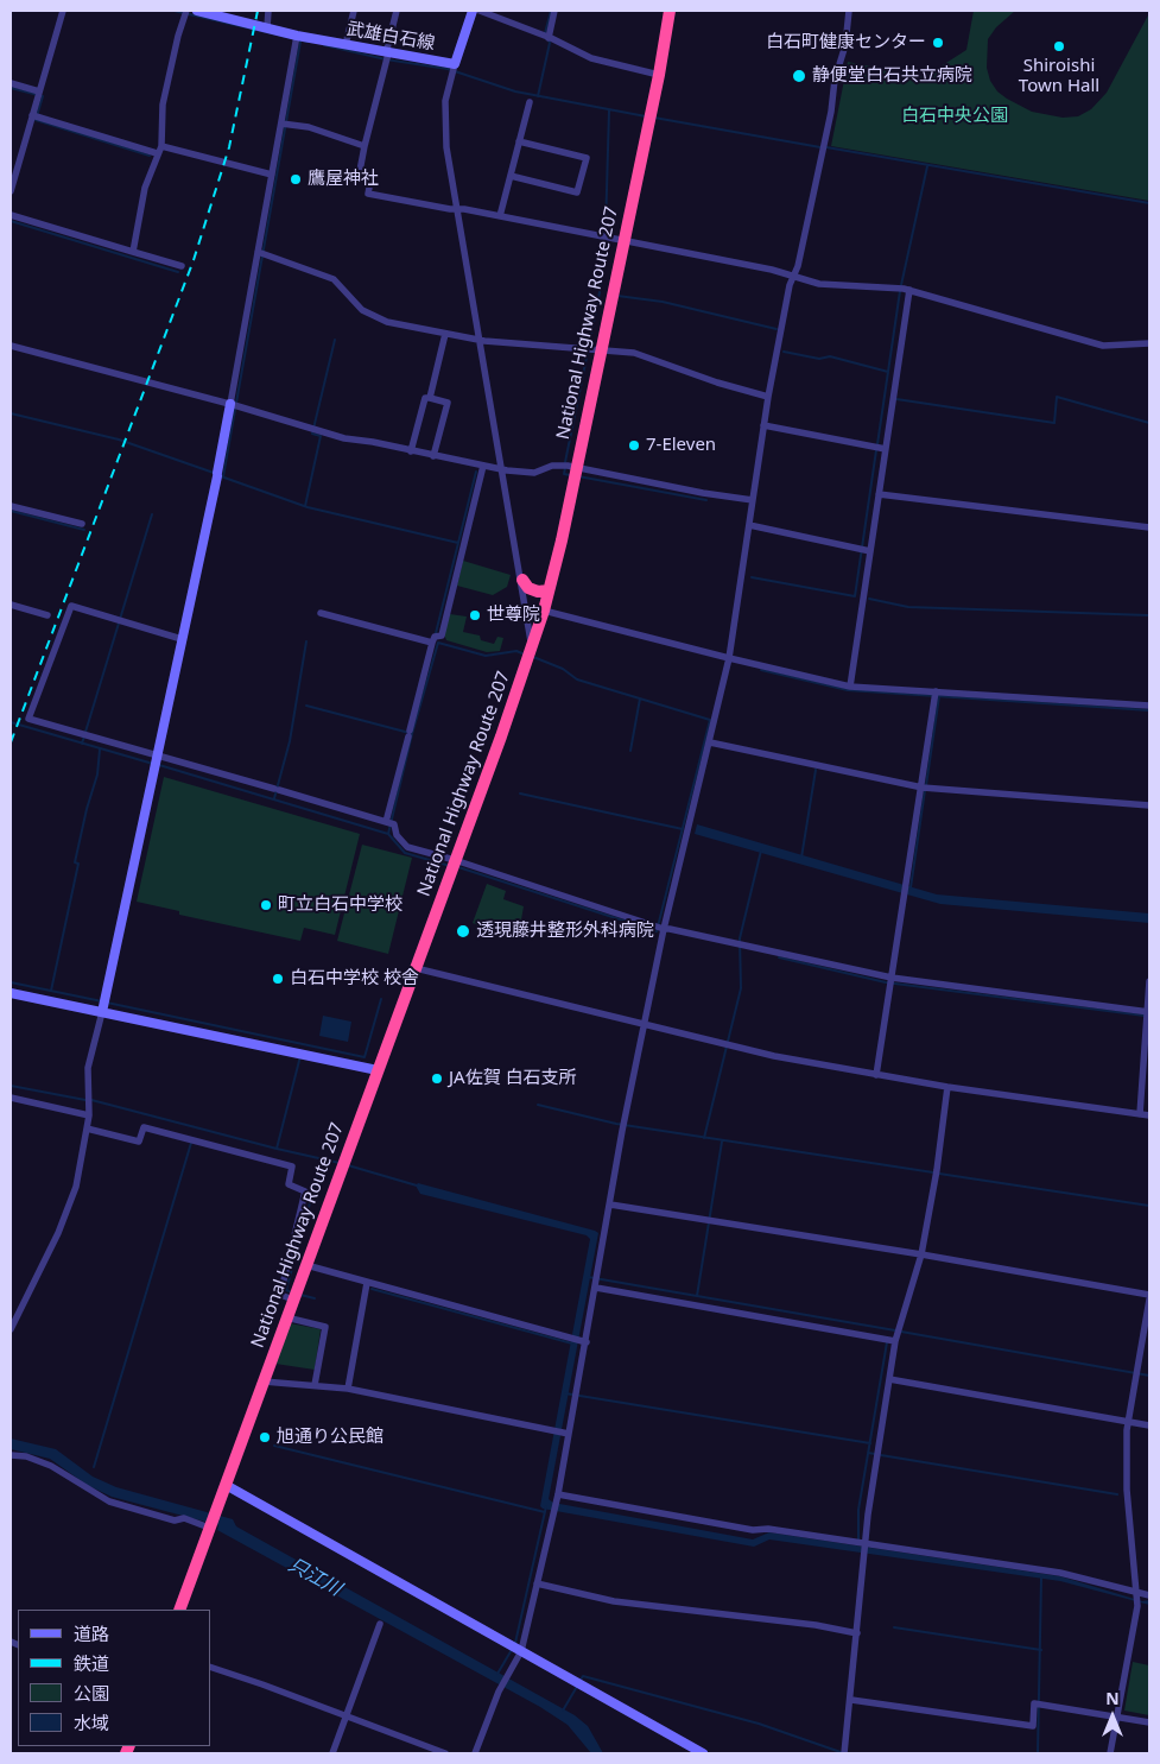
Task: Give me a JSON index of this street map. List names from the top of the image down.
{
  "streets": {
    "highway": ["National Highway Route 207"],
    "street": ["武雄白石線"]
  },
  "water": ["只江川"],
  "parks": ["白石中央公園"],
  "places": [
    "白石町健康センター",
    "Shiroishi Town Hall",
    "静便堂白石共立病院",
    "鷹屋神社",
    "7-Eleven",
    "世尊院",
    "町立白石中学校",
    "透現藤井整形外科病院",
    "白石中学校 校舎",
    "JA佐賀 白石支所",
    "旭通り公民館"
  ],
  "legend": [
    "道路",
    "鉄道",
    "公園",
    "水域"
  ],
  "north": "top"
}
